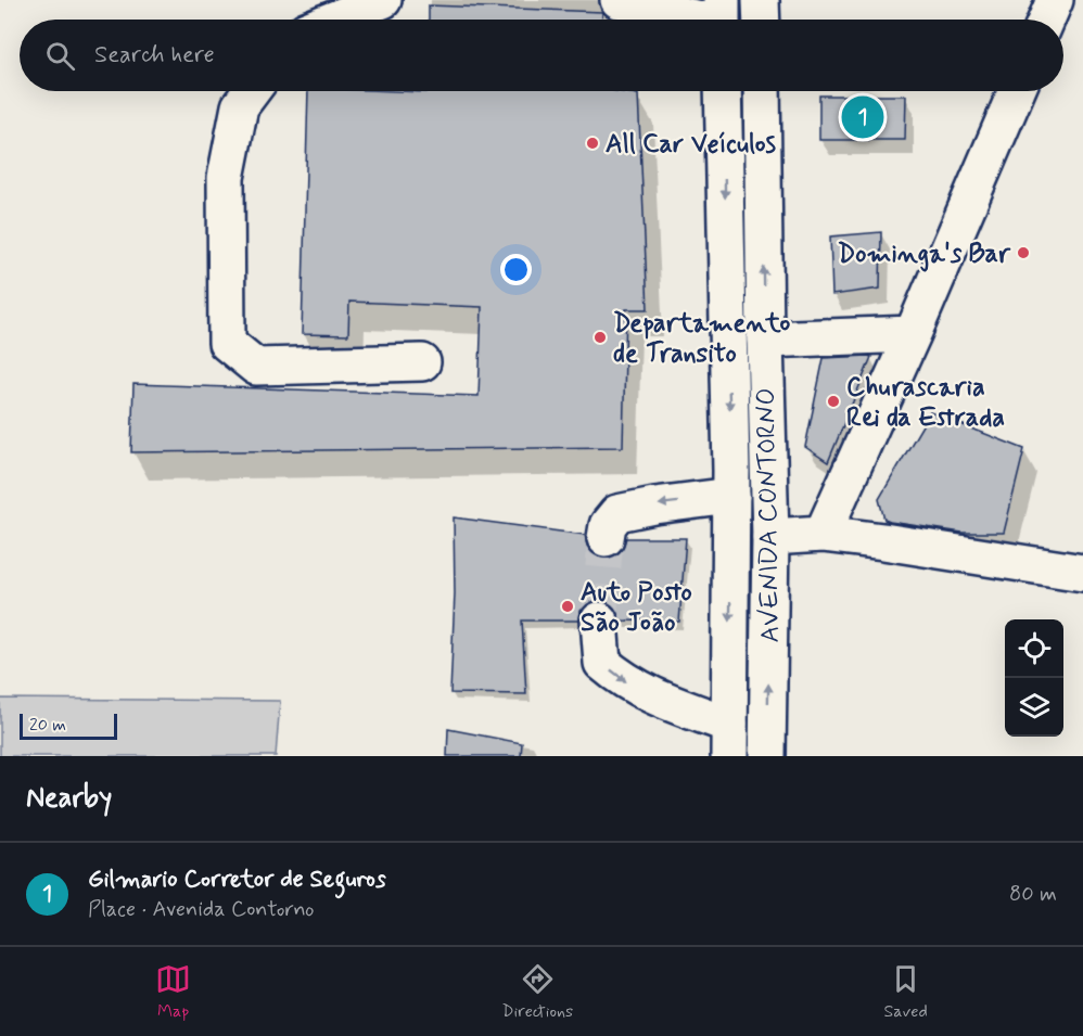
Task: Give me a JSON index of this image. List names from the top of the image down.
{
  "streets": {
    "main road": ["AVENIDA CONTORNO"]
  },
  "places": [
    "All Car Veículos",
    "Dominga's Bar",
    "Departamento de Transito",
    "Churascaria Rei da Estrada",
    "Auto Posto São João"
  ],
  "scale_bar": "20 m",
  "page": {
    "search": "Search here",
    "pins": "1",
    "scale": "20 m",
    "heading": "Nearby",
    "list": [
      {
        "mark": "1",
        "name": "Gilmario Corretor de Seguros",
        "note": "Place · Avenida Contorno",
        "value": "80 m"
      }
    ],
    "nav": ["Map", "Directions", "Saved"]
  }
}
